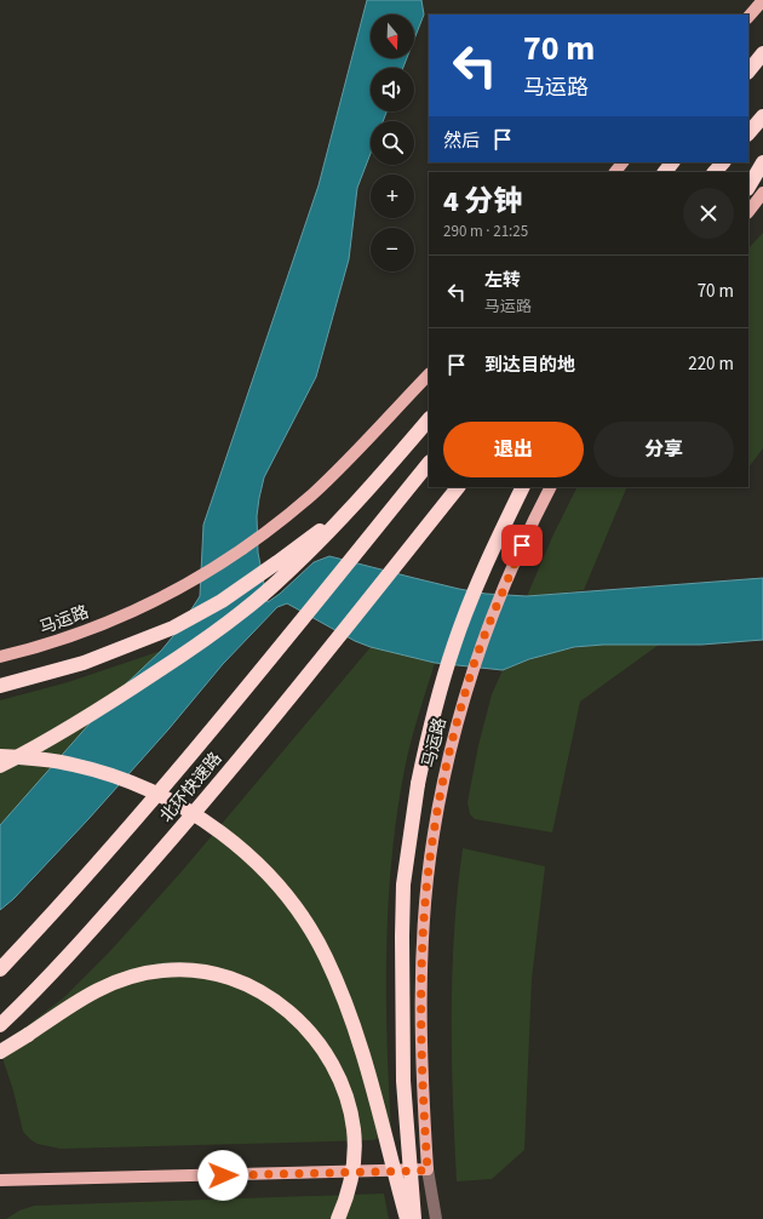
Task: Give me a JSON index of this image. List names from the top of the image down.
{
  "streets": {
    "highway": ["北环快速路"],
    "main road": ["马运路"]
  },
  "north": "bottom",
  "page": {
    "map_buttons": ["+", "−"],
    "turn": ["70 m", "马运路"],
    "then": "然后",
    "heading": ["4 分钟", "290 m · 21:25"],
    "list": [
      {
        "name": "左转",
        "note": "马运路",
        "value": "70 m"
      },
      {
        "name": "到达目的地",
        "value": "220 m"
      }
    ],
    "buttons": ["退出", "分享"]
  }
}
